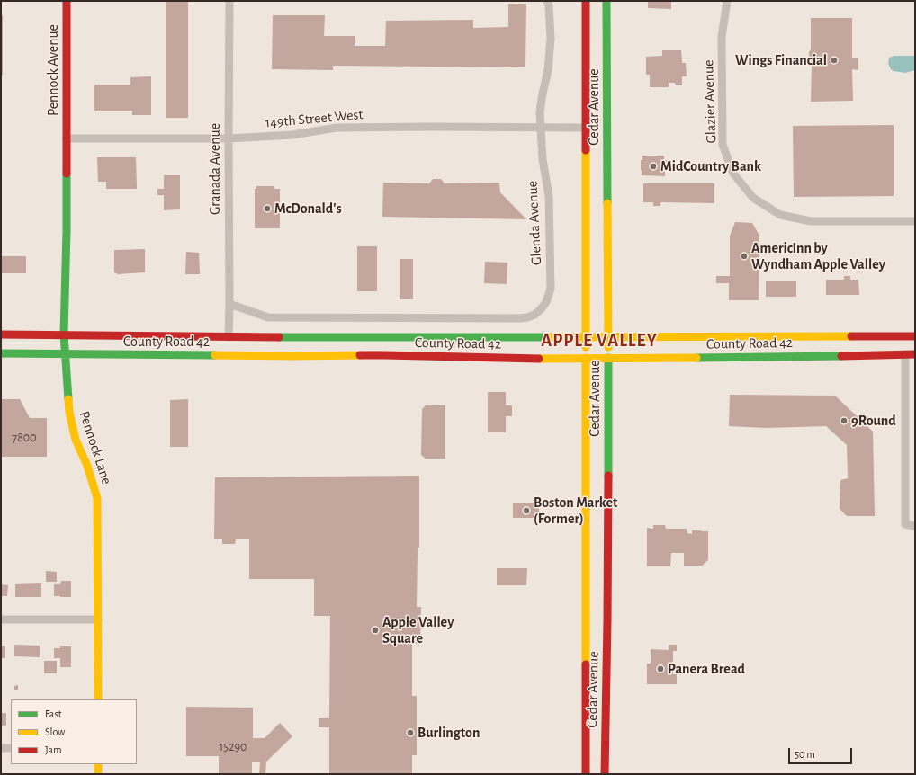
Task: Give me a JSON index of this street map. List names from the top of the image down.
{
  "streets": {
    "main road": [
      "Pennock Avenue",
      "Cedar Avenue",
      "County Road 42",
      "Pennock Lane"
    ],
    "street": [
      "Glazier Avenue",
      "149th Street West",
      "Granada Avenue",
      "Glenda Avenue"
    ]
  },
  "crossings": [
    ["Pennock Avenue", "149th Street West"],
    ["Pennock Avenue", "Pennock Lane"],
    ["Cedar Avenue", "149th Street West"],
    ["Cedar Avenue", "County Road 42"],
    ["149th Street West", "Granada Avenue"],
    ["149th Street West", "Glenda Avenue"],
    ["149th Street West", "Pennock Lane"],
    ["Granada Avenue", "Glenda Avenue"],
    ["Granada Avenue", "County Road 42"],
    ["County Road 42", "Pennock Lane"]
  ],
  "districts": ["APPLE VALLEY"],
  "places": [
    "Wings Financial",
    "MidCountry Bank",
    "McDonald's",
    "AmericInn by Wyndham Apple Valley",
    "9Round",
    "Boston Market (Former)",
    "Apple Valley Square",
    "Panera Bread",
    "Burlington"
  ],
  "house_numbers": ["7800", "15290"],
  "legend": ["Fast", "Slow", "Jam"],
  "scale_bar": "50 m"
}
